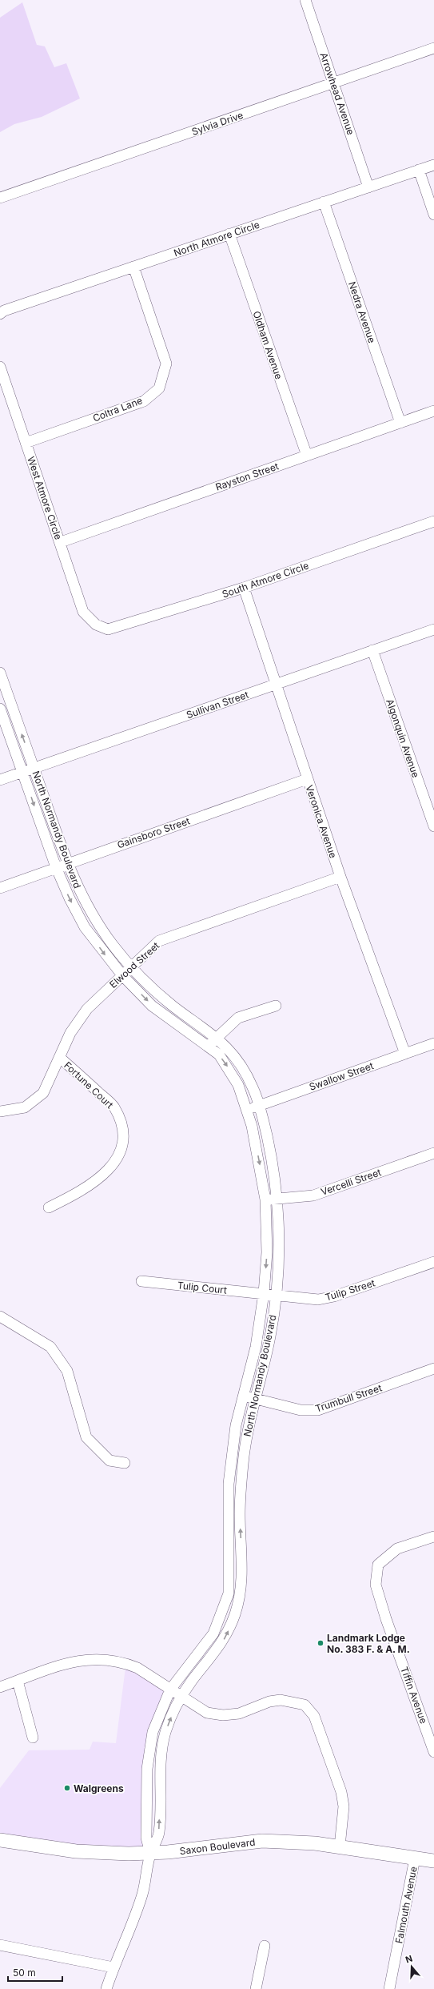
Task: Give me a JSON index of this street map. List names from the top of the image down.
{
  "streets": {
    "main road": ["Saxon Boulevard"],
    "street": [
      "Arrowhead Avenue",
      "Sylvia Drive",
      "North Atmore Circle",
      "Nedra Avenue",
      "Oldham Avenue",
      "Coltra Lane",
      "Rayston Street",
      "West Atmore Circle",
      "South Atmore Circle",
      "Sullivan Street",
      "Algonquin Avenue",
      "Veronica Avenue",
      "North Normandy Boulevard",
      "Gainsboro Street",
      "Elwood Street",
      "Swallow Street",
      "Fortune Court",
      "Vercelli Street",
      "Tulip Court",
      "Tulip Street",
      "Trumbull Street",
      "Tiffin Avenue",
      "Falmouth Avenue"
    ]
  },
  "crossings": [
    ["Arrowhead Avenue", "Sylvia Drive"],
    ["Arrowhead Avenue", "North Atmore Circle"],
    ["North Atmore Circle", "Nedra Avenue"],
    ["North Atmore Circle", "Oldham Avenue"],
    ["North Atmore Circle", "Coltra Lane"],
    ["Nedra Avenue", "Rayston Street"],
    ["Oldham Avenue", "Rayston Street"],
    ["Coltra Lane", "West Atmore Circle"],
    ["Rayston Street", "West Atmore Circle"],
    ["West Atmore Circle", "South Atmore Circle"],
    ["South Atmore Circle", "Veronica Avenue"],
    ["Sullivan Street", "Algonquin Avenue"],
    ["Sullivan Street", "Veronica Avenue"],
    ["Sullivan Street", "North Normandy Boulevard"],
    ["Veronica Avenue", "Gainsboro Street"],
    ["Veronica Avenue", "Elwood Street"],
    ["Veronica Avenue", "Swallow Street"],
    ["North Normandy Boulevard", "Gainsboro Street"],
    ["North Normandy Boulevard", "Elwood Street"],
    ["North Normandy Boulevard", "Swallow Street"],
    ["North Normandy Boulevard", "Vercelli Street"],
    ["North Normandy Boulevard", "Tulip Court"],
    ["North Normandy Boulevard", "Tulip Street"],
    ["North Normandy Boulevard", "Trumbull Street"],
    ["North Normandy Boulevard", "Saxon Boulevard"],
    ["Elwood Street", "Fortune Court"],
    ["Tulip Court", "Tulip Street"],
    ["Saxon Boulevard", "Falmouth Avenue"]
  ],
  "places": ["Landmark Lodge No. 383 F. & A. M.", "Walgreens"],
  "scale_bar": "50 m",
  "north": "top"
}
